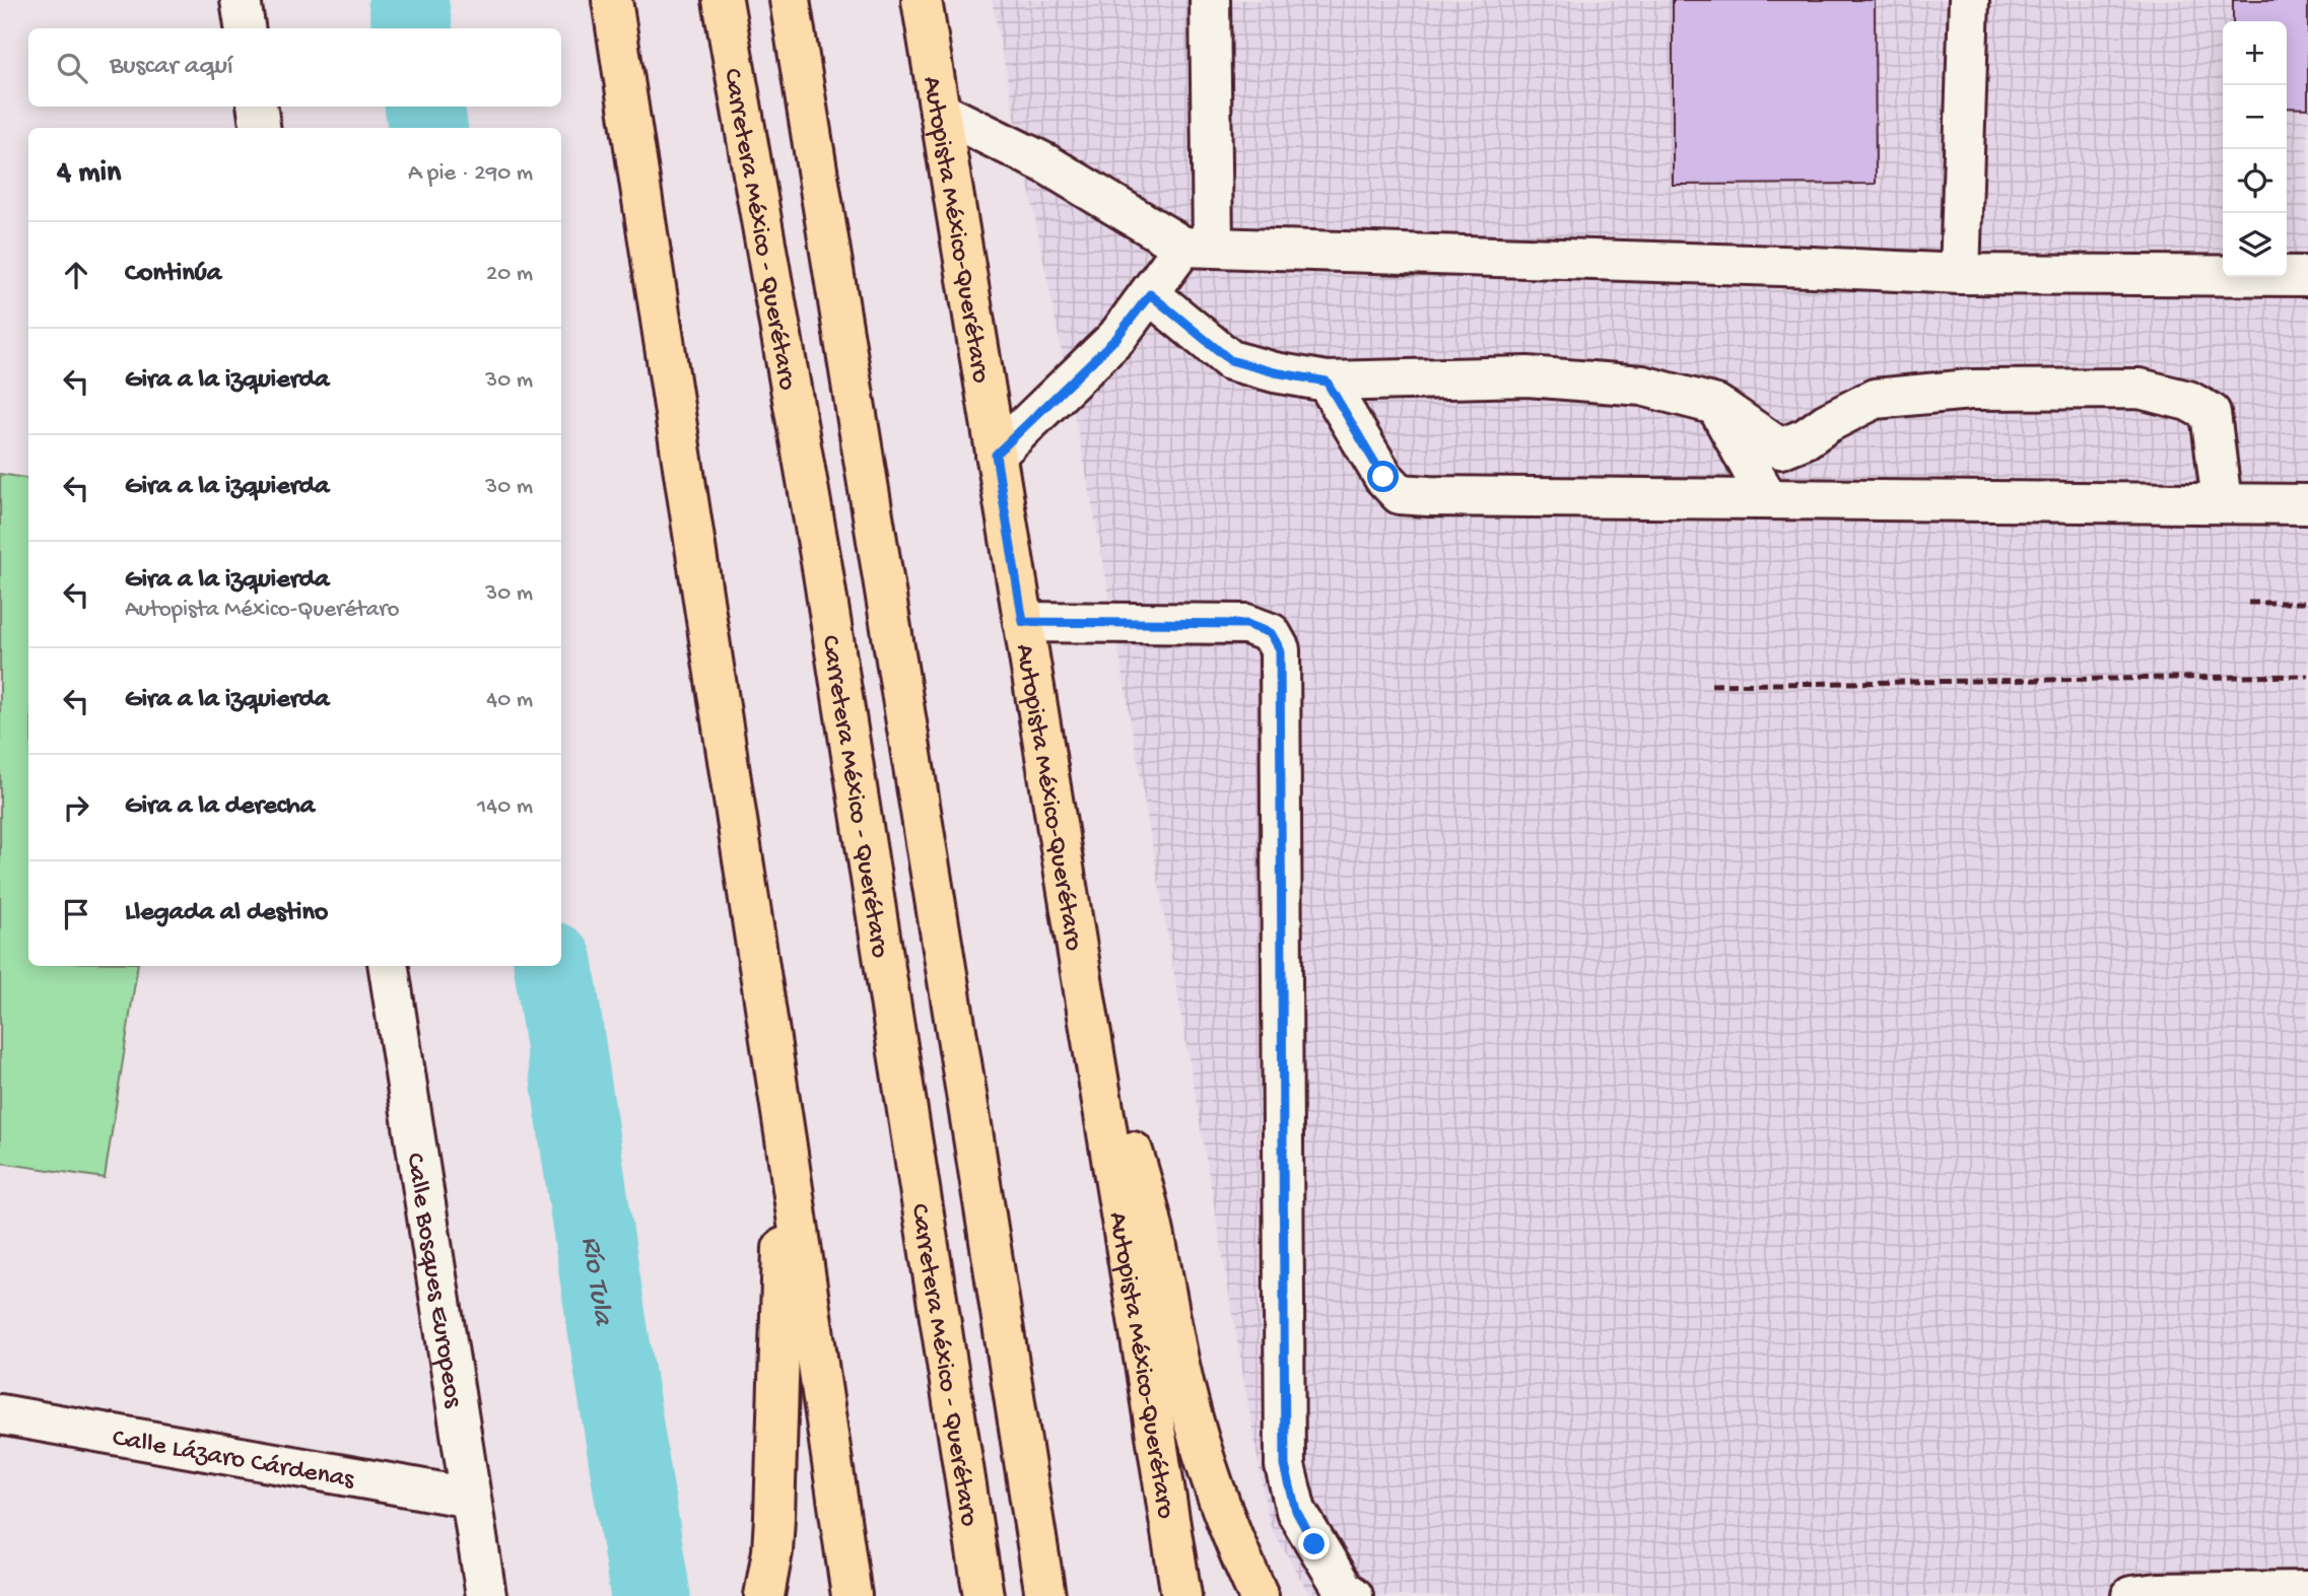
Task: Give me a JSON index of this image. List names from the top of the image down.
{
  "streets": {
    "main road": ["Carretera México - Querétaro", "Autopista México-Querétaro"],
    "street": ["Calle Bosques Europeos", "Calle Lázaro Cárdenas"]
  },
  "crossings": [
    ["Calle Bosques Europeos", "Calle Lázaro Cárdenas"]
  ],
  "water": ["Río Tula"],
  "page": {
    "map_buttons": ["+", "−"],
    "search": "Buscar aquí",
    "heading": ["4 min", "A pie · 290 m"],
    "list": [
      ["Continúa", "20 m"],
      ["Gira a la izquierda", "30 m"],
      ["Gira a la izquierda", "30 m"],
      ["Gira a la izquierda", "Autopista México-Querétaro", "30 m"],
      ["Gira a la izquierda", "40 m"],
      ["Gira a la derecha", "140 m"],
      "Llegada al destino"
    ]
  }
}
